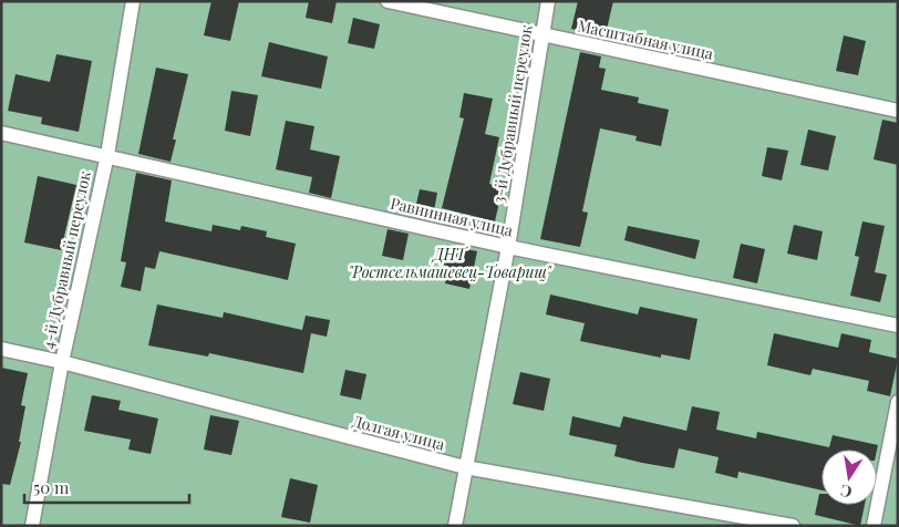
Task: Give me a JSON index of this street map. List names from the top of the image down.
{
  "streets": {
    "lane": [
      "Масштабная улица",
      "3-й Дубравный переулок",
      "Равнинная улица",
      "4-й Дубравный переулок",
      "Долгая улица"
    ]
  },
  "crossings": [
    ["Масштабная улица", "3-й Дубравный переулок"],
    ["3-й Дубравный переулок", "Равнинная улица"],
    ["3-й Дубравный переулок", "Долгая улица"],
    ["Равнинная улица", "4-й Дубравный переулок"],
    ["4-й Дубравный переулок", "Долгая улица"]
  ],
  "parks": ["ДНТ \"Ростсельмашевец-Товарищ\""],
  "scale_bar": "50 m",
  "north": "bottom"
}
